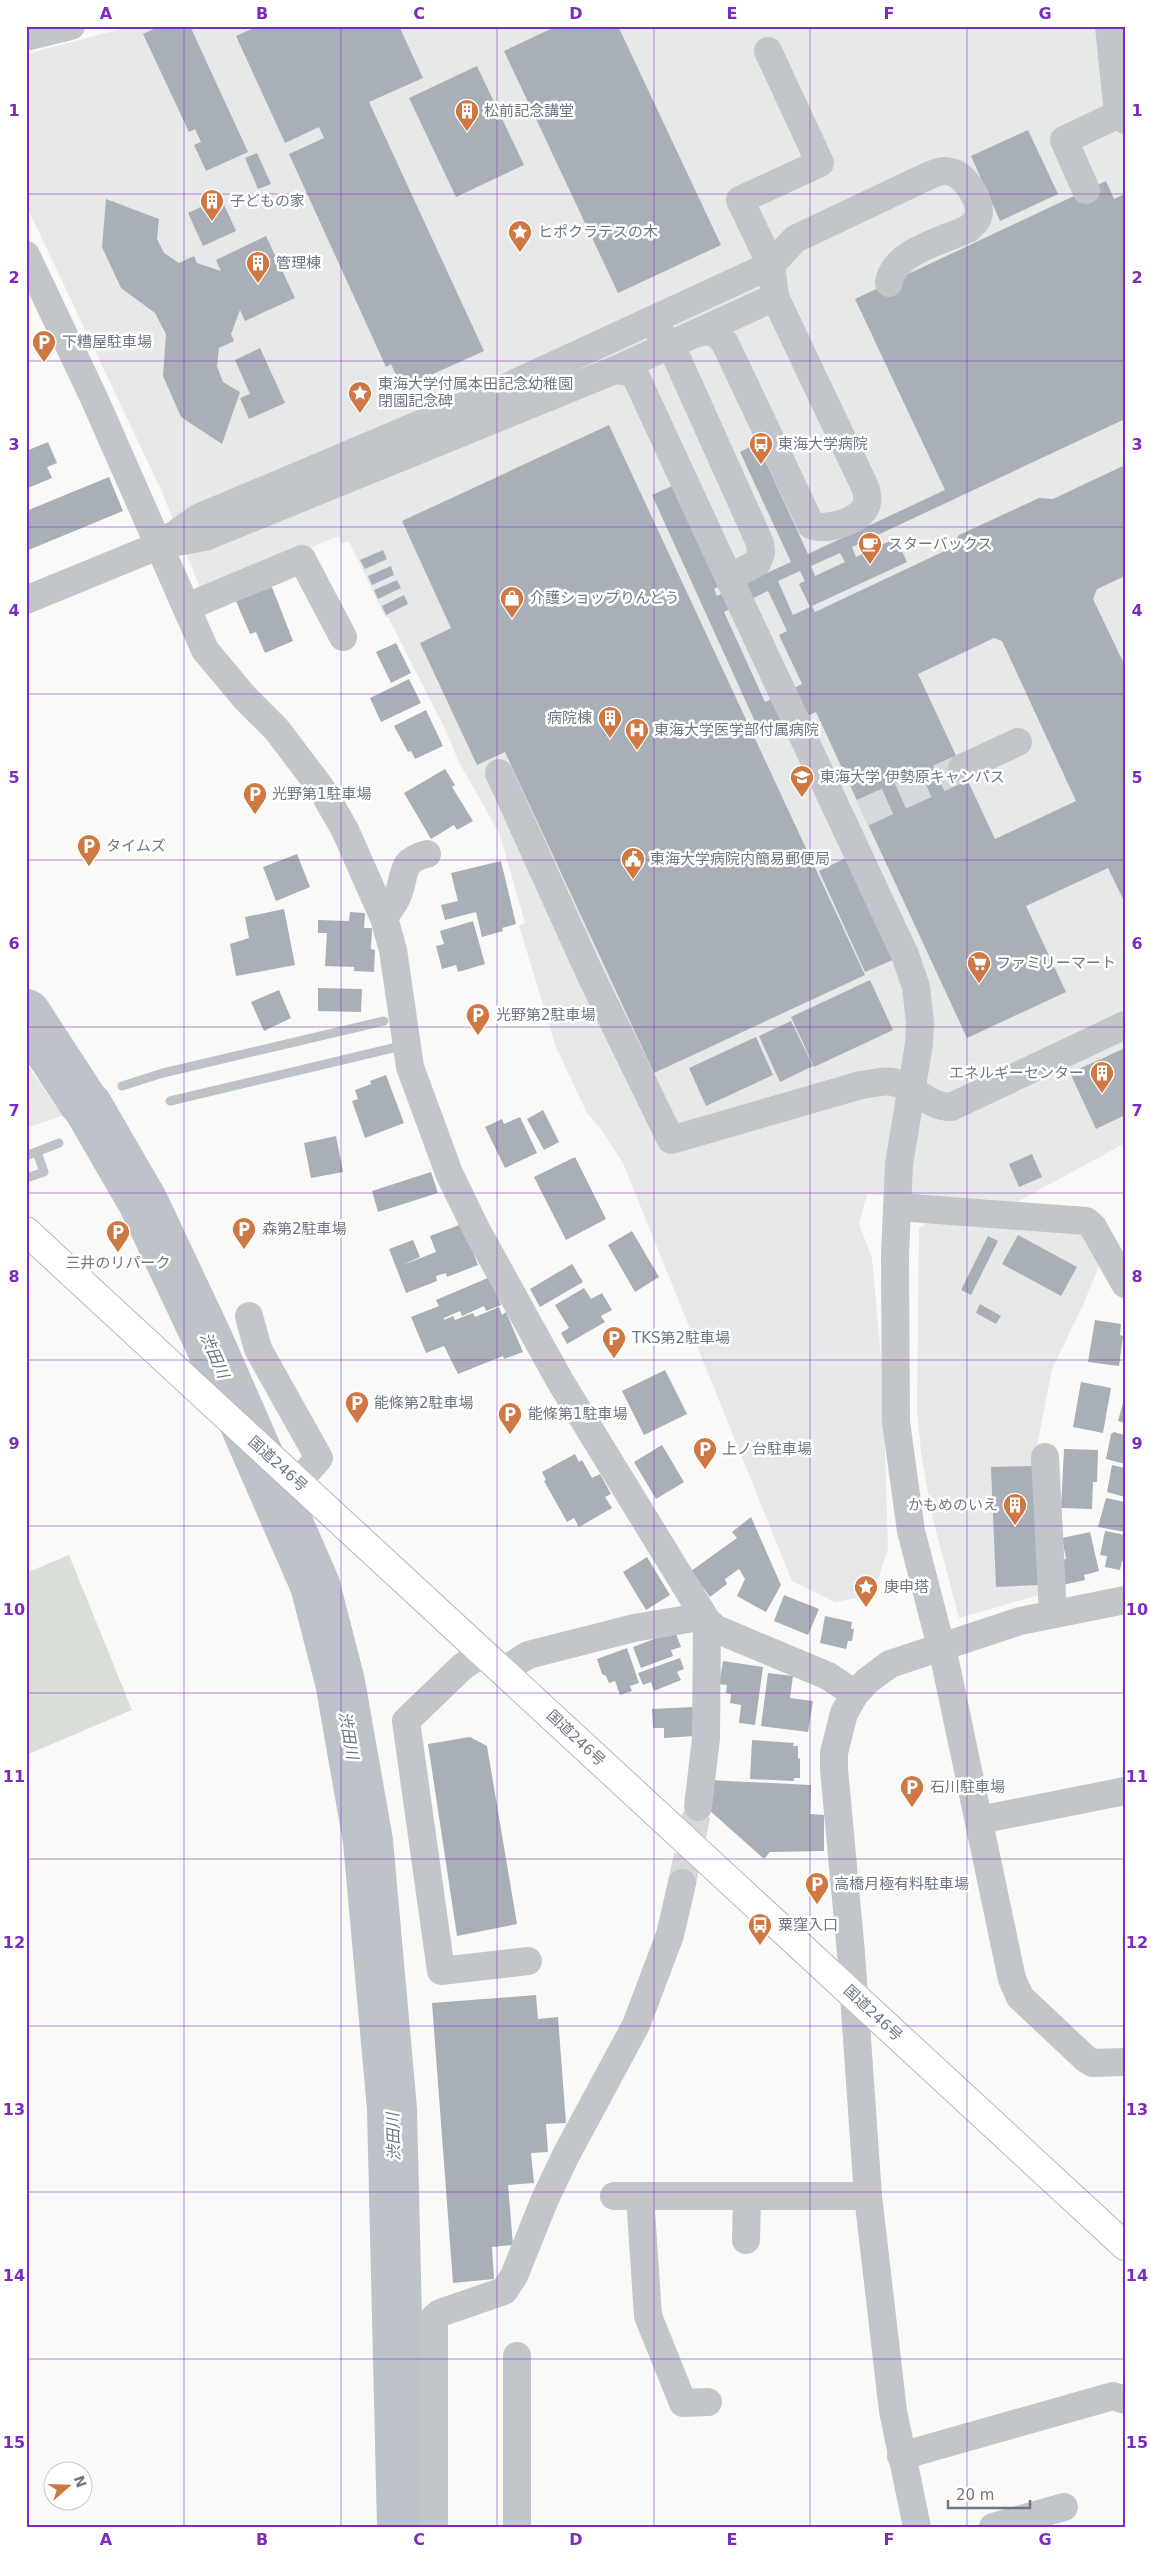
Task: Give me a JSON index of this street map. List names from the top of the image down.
{
  "streets": {
    "highway": ["国道246号"]
  },
  "water": ["渋田川"],
  "places": {
    "building": [
      "松前記念講堂",
      "子どもの家",
      "管理棟",
      "病院棟",
      "エネルギーセンター",
      "かもめのいえ"
    ],
    "place": ["ヒポクラテスの木", "東海大学付属本田記念幼稚園 閉園記念碑", "庚申塔"],
    "parking": [
      "下糟屋駐車場",
      "光野第1駐車場",
      "タイムズ",
      "光野第2駐車場",
      "森第2駐車場",
      "三井のリパーク",
      "TKS第2駐車場",
      "能條第2駐車場",
      "能條第1駐車場",
      "上ノ台駐車場",
      "石川駐車場",
      "高橋月極有料駐車場"
    ],
    "bus stop": ["東海大学病院", "粟窪入口"],
    "cafe": ["スターバックス"],
    "shop": ["介護ショップりんどう"],
    "hospital": ["東海大学医学部付属病院"],
    "school or university": ["東海大学 伊勢原キャンパス"],
    "public building": ["東海大学病院内簡易郵便局"],
    "supermarket": ["ファミリーマート"]
  },
  "scale_bar": "20 m",
  "north": "right",
  "grid": {
    "columns": [
      "A",
      "B",
      "C",
      "D",
      "E",
      "F",
      "G"
    ],
    "rows": [
      "1",
      "2",
      "3",
      "4",
      "5",
      "6",
      "7",
      "8",
      "9",
      "10",
      "11",
      "12",
      "13",
      "14",
      "15"
    ]
  }
}
